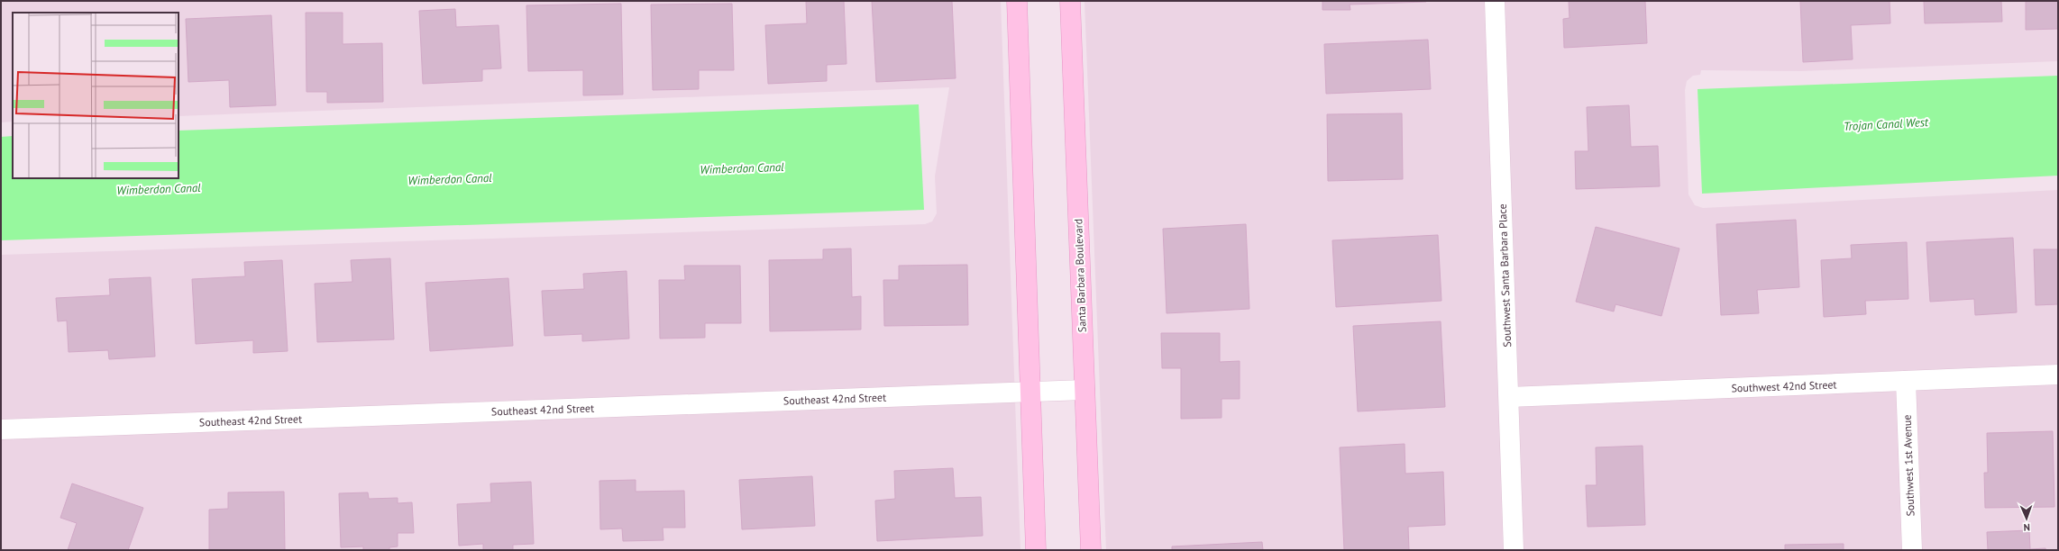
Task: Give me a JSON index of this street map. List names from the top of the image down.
{
  "streets": {
    "main road": ["Santa Barbara Boulevard"],
    "street": [
      "Southwest Santa Barbara Place",
      "Southwest 42nd Street",
      "Southeast 42nd Street",
      "Southwest 1st Avenue"
    ]
  },
  "crossings": [
    ["Santa Barbara Boulevard", "Southeast 42nd Street"],
    ["Southwest Santa Barbara Place", "Southwest 42nd Street"],
    ["Southwest 42nd Street", "Southwest 1st Avenue"]
  ],
  "water": ["Trojan Canal West", "Wimberdon Canal"],
  "north": "bottom"
}
